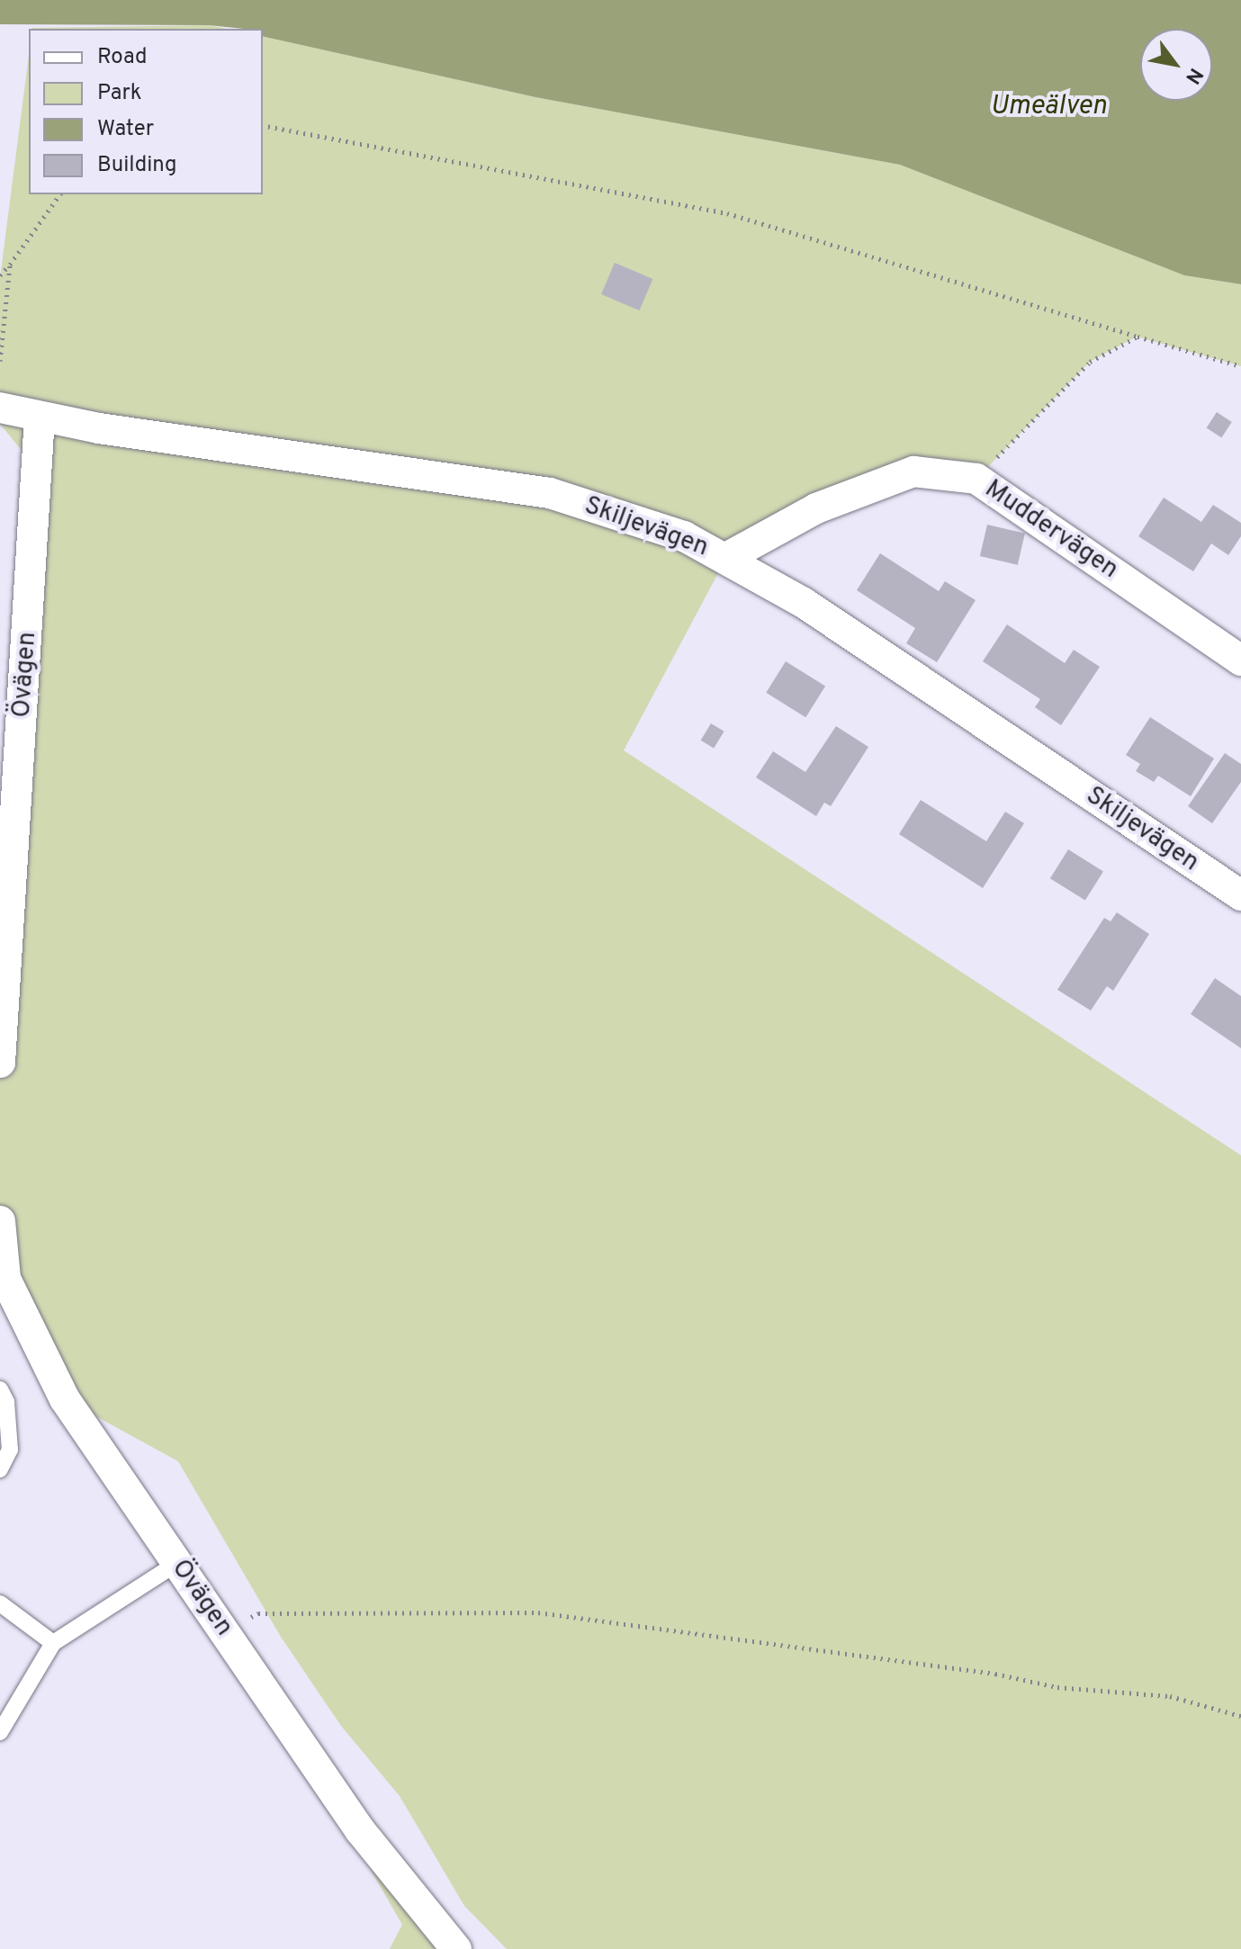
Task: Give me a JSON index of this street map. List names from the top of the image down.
{
  "streets": {
    "street": ["Skiljevägen", "Muddervägen", "Övägen"]
  },
  "crossings": [
    ["Skiljevägen", "Muddervägen"],
    ["Skiljevägen", "Övägen"]
  ],
  "water": ["Umeälven"],
  "legend": [
    "Road",
    "Park",
    "Water",
    "Building"
  ],
  "north": "bottom right"
}
